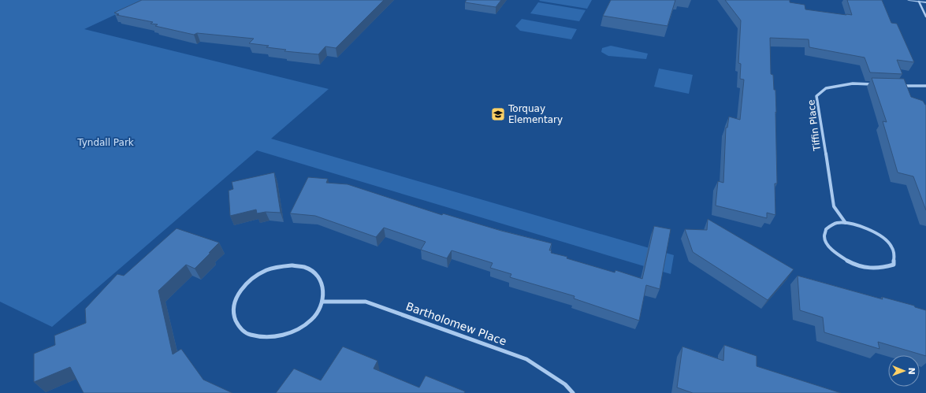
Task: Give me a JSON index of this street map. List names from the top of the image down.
{
  "streets": {
    "street": ["Tiffin Place", "Bartholomew Place"]
  },
  "parks": ["Tyndall Park"],
  "places": {
    "school or university": ["Torquay Elementary"]
  },
  "north": "right"
}
